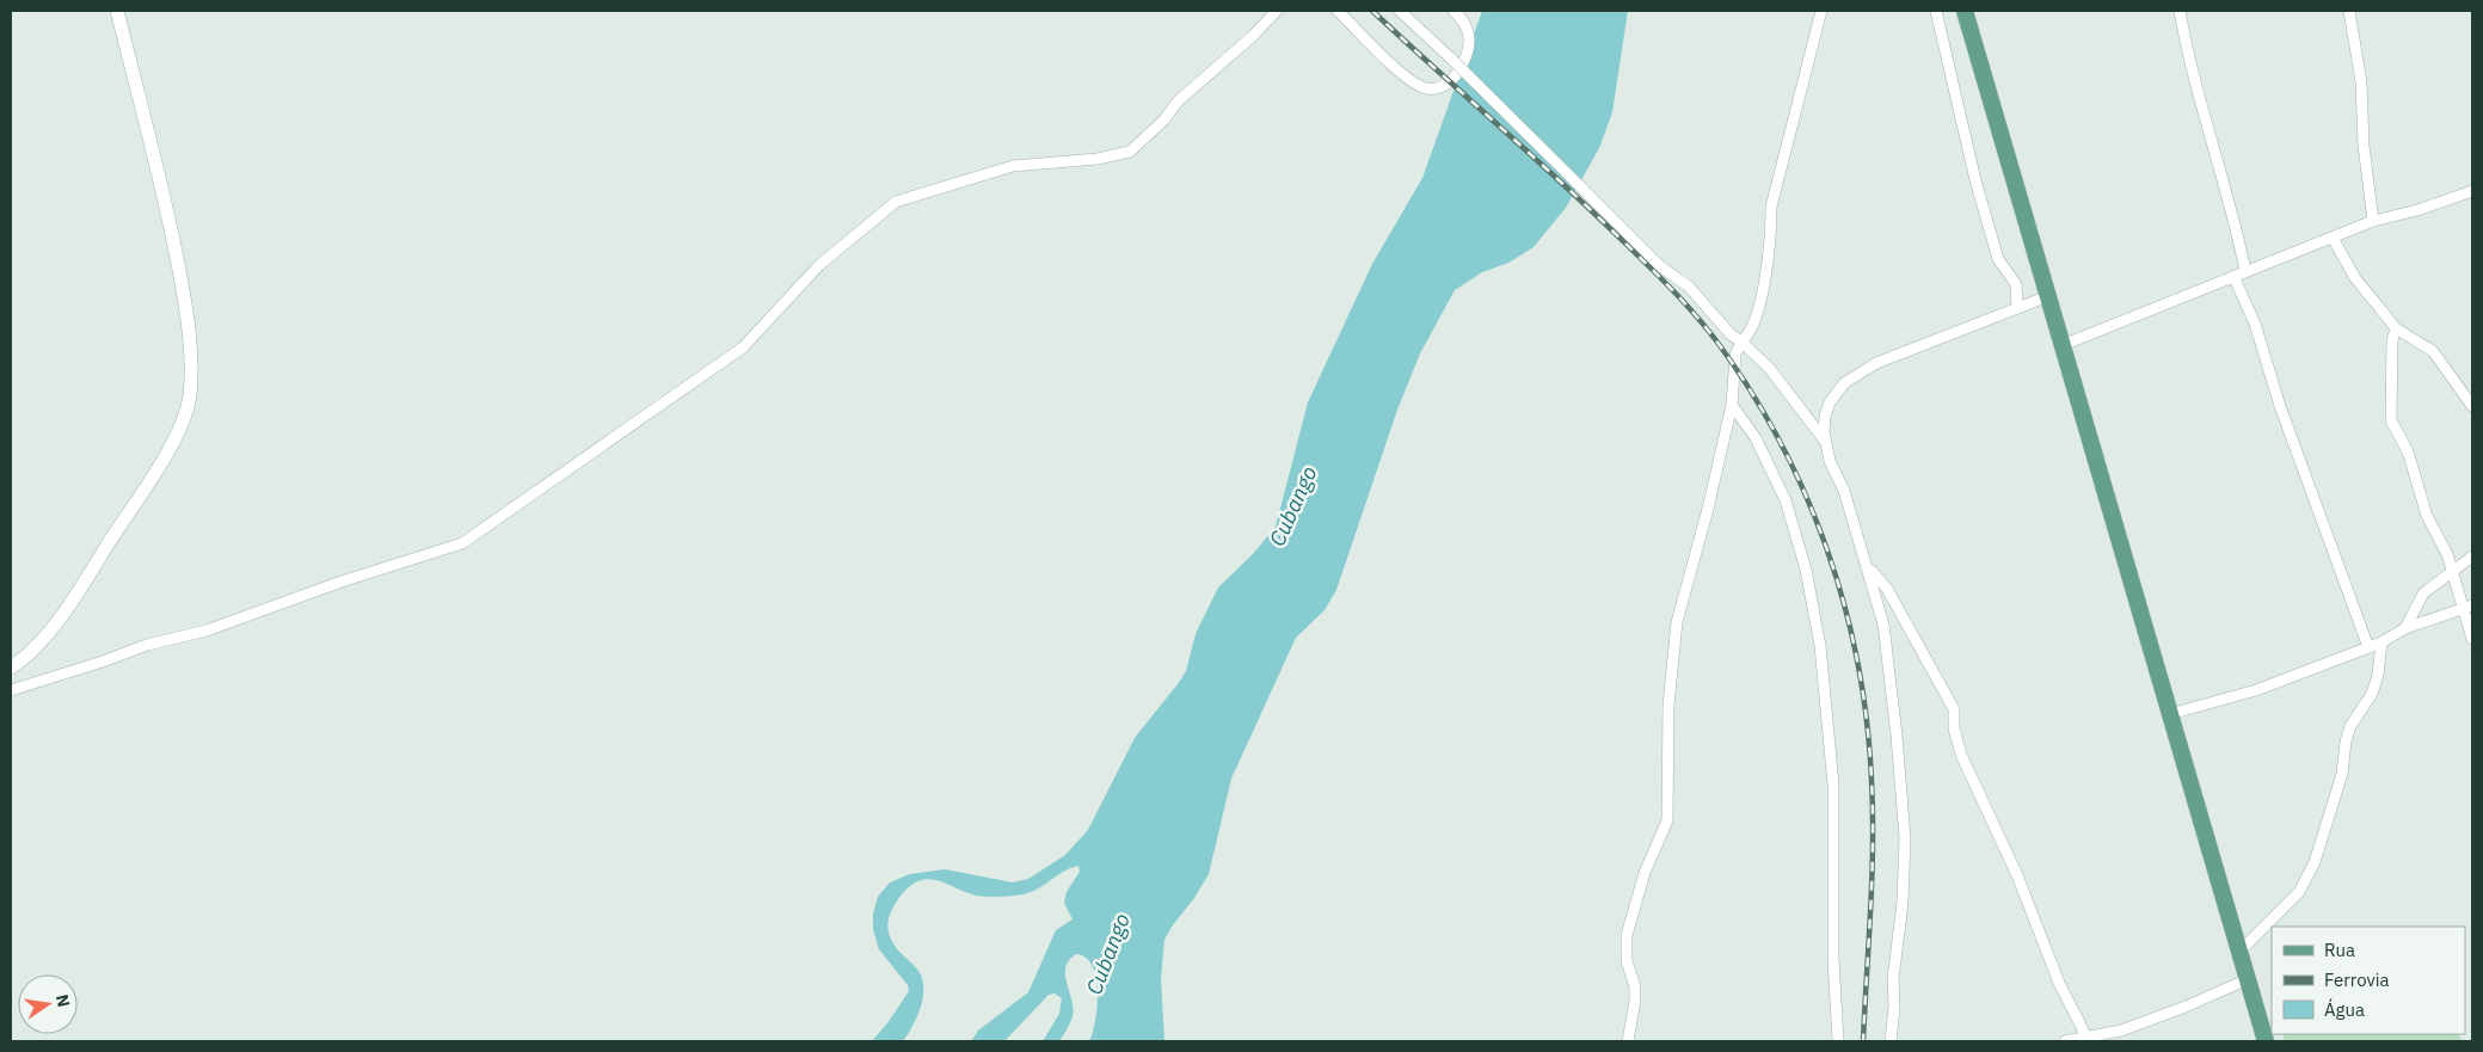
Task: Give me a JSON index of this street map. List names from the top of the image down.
{
  "water": ["Cubango"],
  "legend": ["Rua", "Ferrovia", "Água"],
  "north": "right"
}
